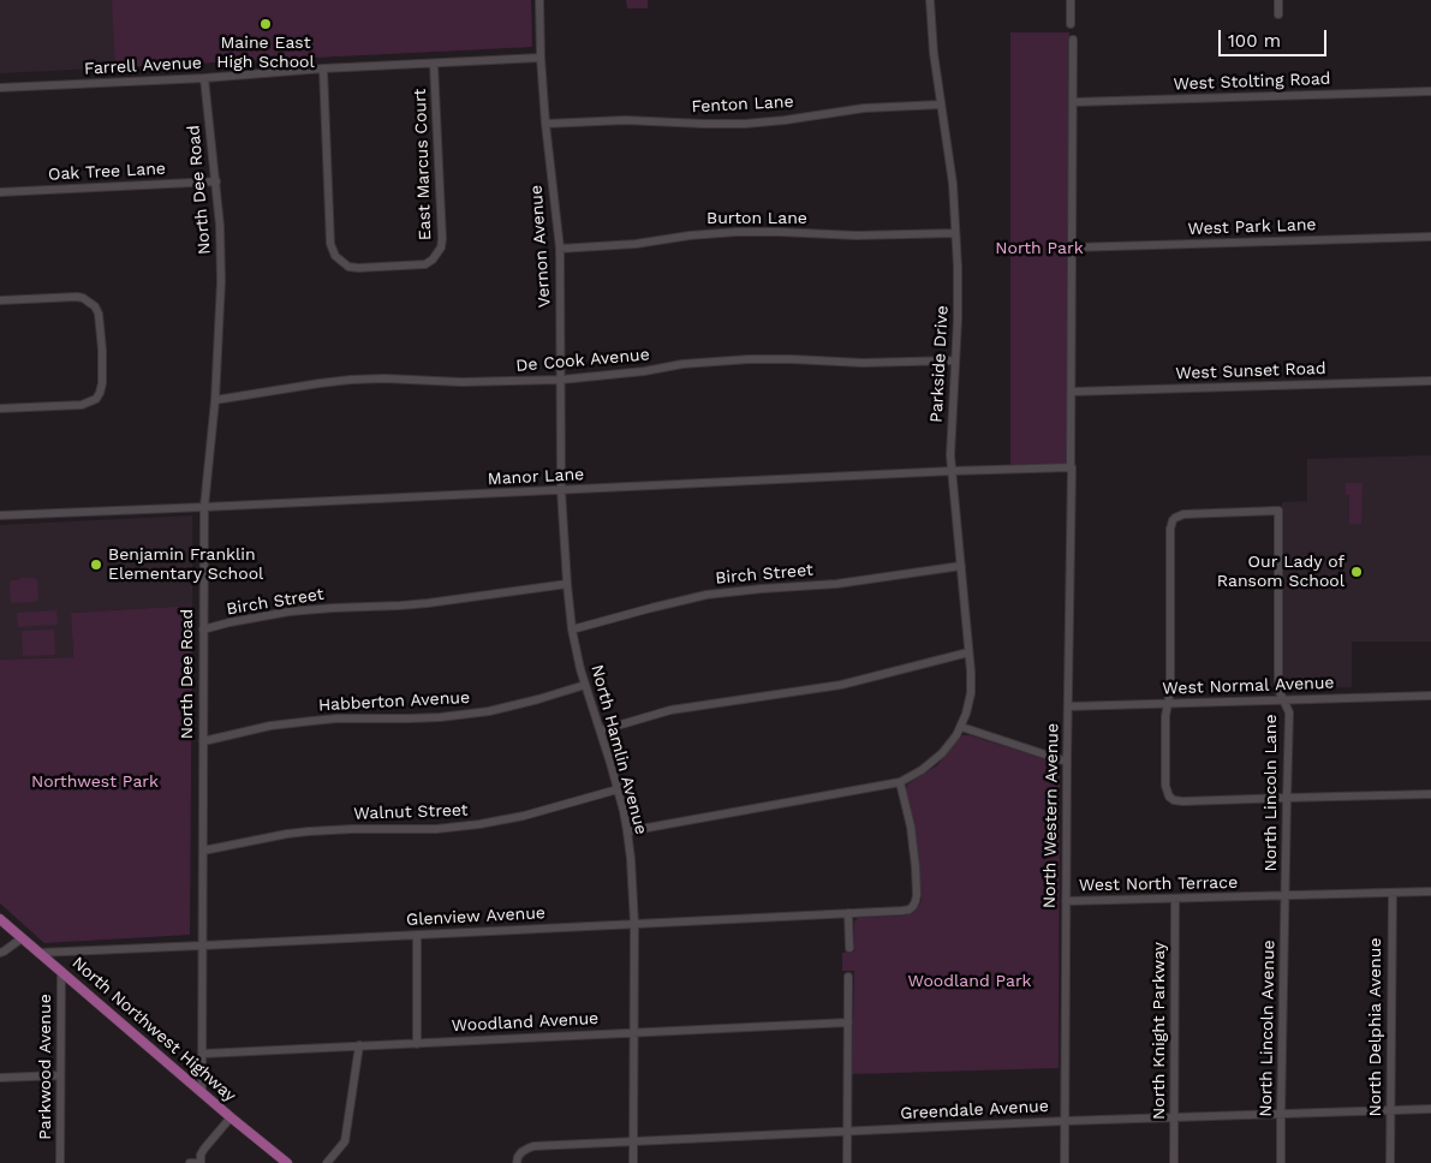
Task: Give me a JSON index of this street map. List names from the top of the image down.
{
  "streets": {
    "main road": ["North Northwest Highway"],
    "street": [
      "Farrell Avenue",
      "West Stolting Road",
      "Fenton Lane",
      "East Marcus Court",
      "Oak Tree Lane",
      "North Dee Road",
      "Burton Lane",
      "West Park Lane",
      "Vernon Avenue",
      "De Cook Avenue",
      "Parkside Drive",
      "West Sunset Road",
      "Manor Lane",
      "Birch Street",
      "West Normal Avenue",
      "Habberton Avenue",
      "North Hamlin Avenue",
      "North Lincoln Lane",
      "Walnut Street",
      "North Western Avenue",
      "West North Terrace",
      "Glenview Avenue",
      "Woodland Avenue",
      "North Delphia Avenue",
      "North Lincoln Avenue",
      "North Knight Parkway",
      "Parkwood Avenue",
      "Greendale Avenue"
    ]
  },
  "crossings": [
    ["Farrell Avenue", "East Marcus Court"],
    ["Farrell Avenue", "North Dee Road"],
    ["Farrell Avenue", "Vernon Avenue"],
    ["West Stolting Road", "North Western Avenue"],
    ["Fenton Lane", "Vernon Avenue"],
    ["Fenton Lane", "Parkside Drive"],
    ["Oak Tree Lane", "North Dee Road"],
    ["North Dee Road", "De Cook Avenue"],
    ["North Dee Road", "Manor Lane"],
    ["North Dee Road", "Birch Street"],
    ["North Dee Road", "Habberton Avenue"],
    ["North Dee Road", "Walnut Street"],
    ["North Dee Road", "Glenview Avenue"],
    ["North Dee Road", "Woodland Avenue"],
    ["North Dee Road", "North Northwest Highway"],
    ["Burton Lane", "Vernon Avenue"],
    ["Burton Lane", "Parkside Drive"],
    ["West Park Lane", "North Western Avenue"],
    ["Vernon Avenue", "De Cook Avenue"],
    ["Vernon Avenue", "Manor Lane"],
    ["Vernon Avenue", "North Hamlin Avenue"],
    ["De Cook Avenue", "Parkside Drive"],
    ["Parkside Drive", "Manor Lane"],
    ["Parkside Drive", "Birch Street"],
    ["West Sunset Road", "North Western Avenue"],
    ["Manor Lane", "North Hamlin Avenue"],
    ["Manor Lane", "North Western Avenue"],
    ["Birch Street", "North Hamlin Avenue"],
    ["West Normal Avenue", "North Lincoln Lane"],
    ["West Normal Avenue", "North Western Avenue"],
    ["Habberton Avenue", "North Hamlin Avenue"],
    ["North Hamlin Avenue", "Walnut Street"],
    ["North Hamlin Avenue", "Glenview Avenue"],
    ["North Hamlin Avenue", "Woodland Avenue"],
    ["North Hamlin Avenue", "Greendale Avenue"],
    ["North Lincoln Lane", "West North Terrace"],
    ["North Lincoln Lane", "North Lincoln Avenue"],
    ["North Western Avenue", "West North Terrace"],
    ["North Western Avenue", "Greendale Avenue"],
    ["West North Terrace", "North Delphia Avenue"],
    ["West North Terrace", "North Lincoln Avenue"],
    ["West North Terrace", "North Knight Parkway"],
    ["Glenview Avenue", "North Northwest Highway"],
    ["North Delphia Avenue", "Greendale Avenue"],
    ["North Lincoln Avenue", "Greendale Avenue"],
    ["North Northwest Highway", "Parkwood Avenue"],
    ["North Knight Parkway", "Greendale Avenue"]
  ],
  "parks": ["North Park", "Northwest Park", "Woodland Park"],
  "places": ["Maine East High School", "Benjamin Franklin Elementary School", "Our Lady of Ransom School"],
  "scale_bar": "100 m"
}
